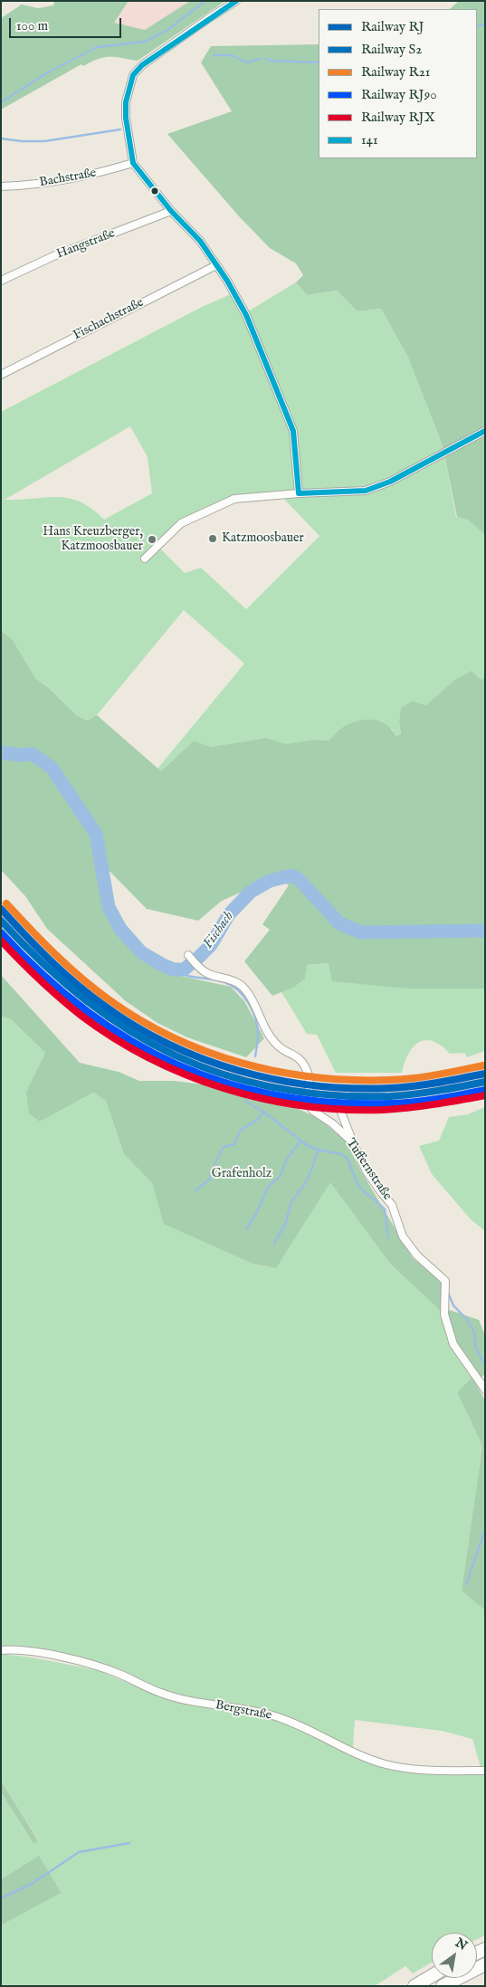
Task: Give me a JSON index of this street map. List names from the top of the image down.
{
  "streets": {
    "street": [
      "Bachstraße",
      "Hangstraße",
      "Fischachstraße",
      "Tuffernstraße",
      "Bergstraße"
    ]
  },
  "water": ["Fischach"],
  "parks": ["Grafenholz"],
  "places": ["Katzmoosbauer", "Hans Kreuzberger, Katzmoosbauer"],
  "lines": [
    "transit line 141",
    "rail line R21",
    "rail line RJ",
    "rail line S2",
    "rail line RJ90",
    "rail line RJX"
  ],
  "legend": [
    "Railway RJ",
    "Railway S2",
    "Railway R21",
    "Railway RJ90",
    "Railway RJX",
    "141"
  ],
  "scale_bar": "100 m",
  "north": "top right"
}
